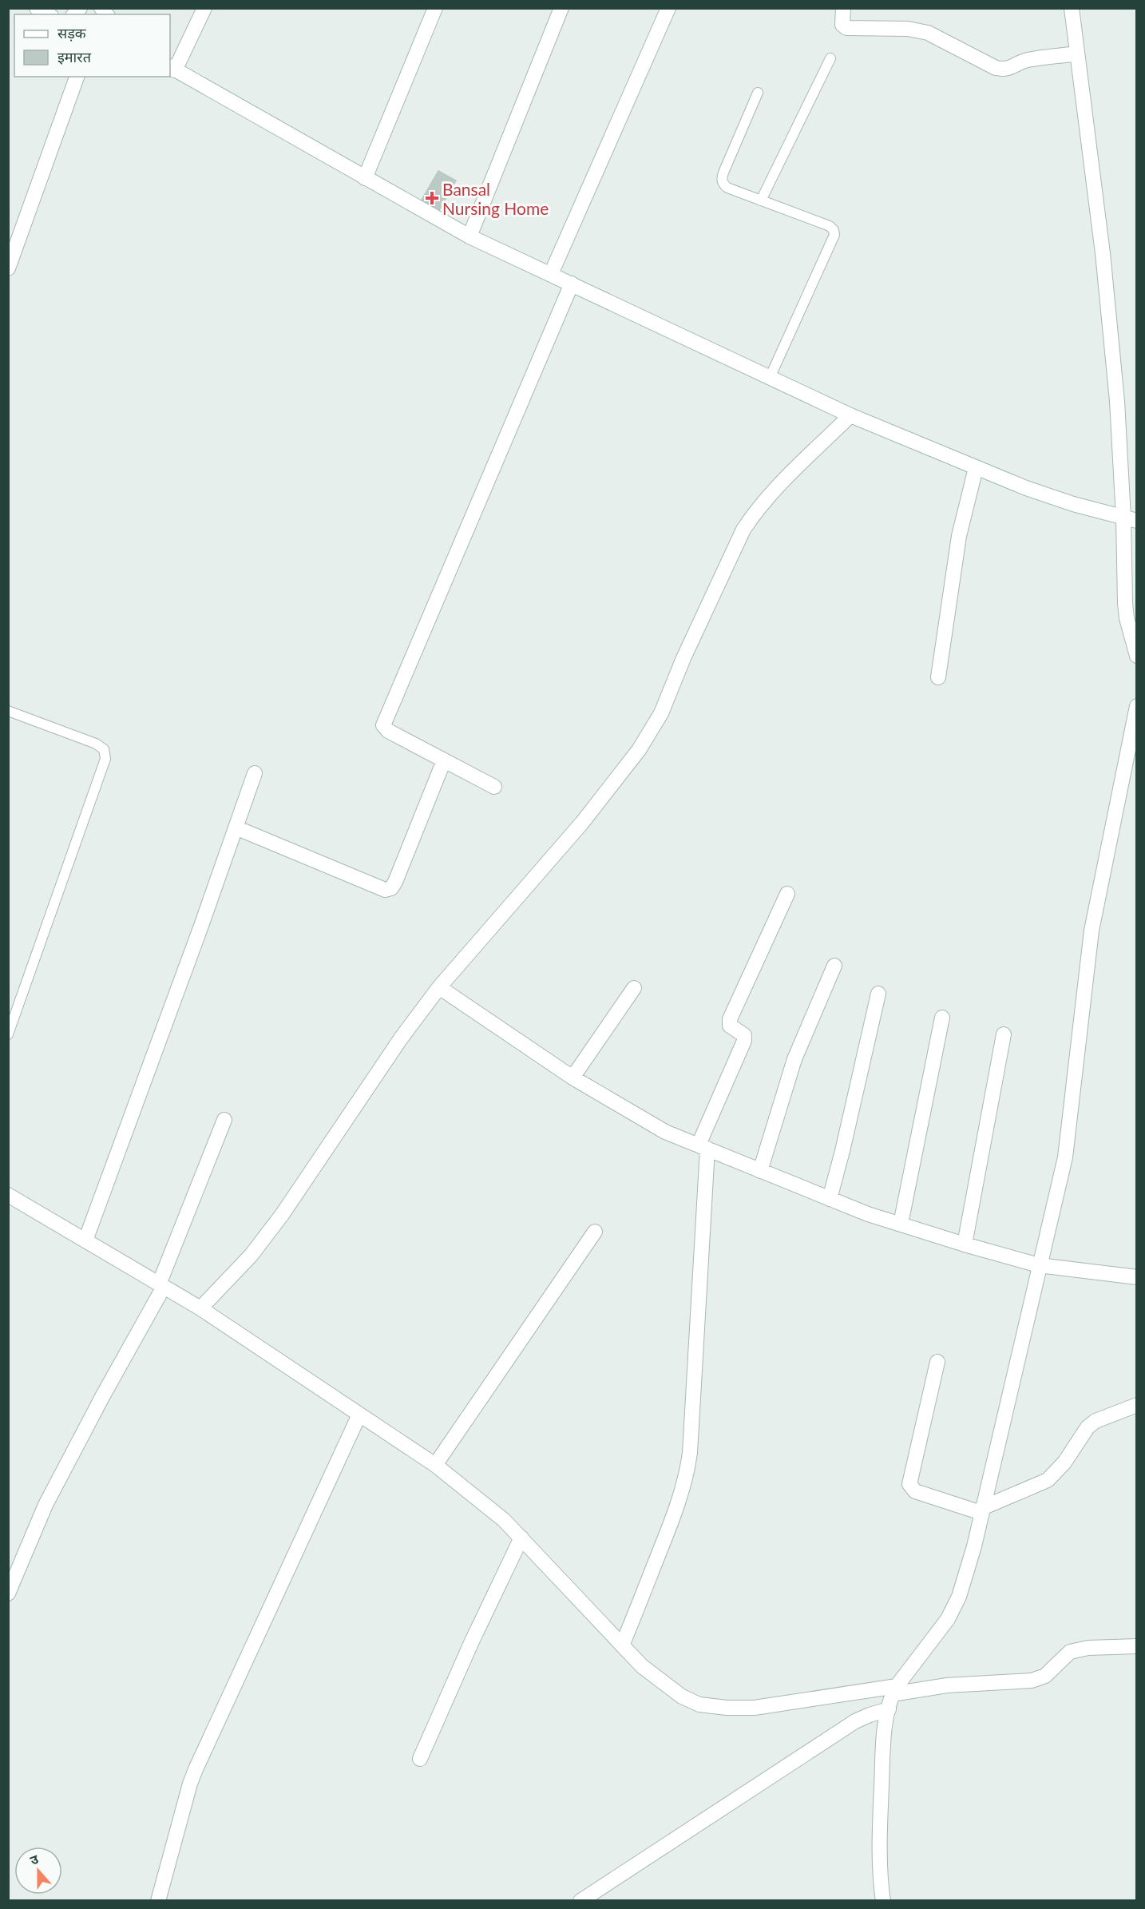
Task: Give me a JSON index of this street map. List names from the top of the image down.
{
  "places": {
    "health": ["Bansal Nursing Home"]
  },
  "legend": ["सड़क", "इमारत"],
  "north": "top"
}
